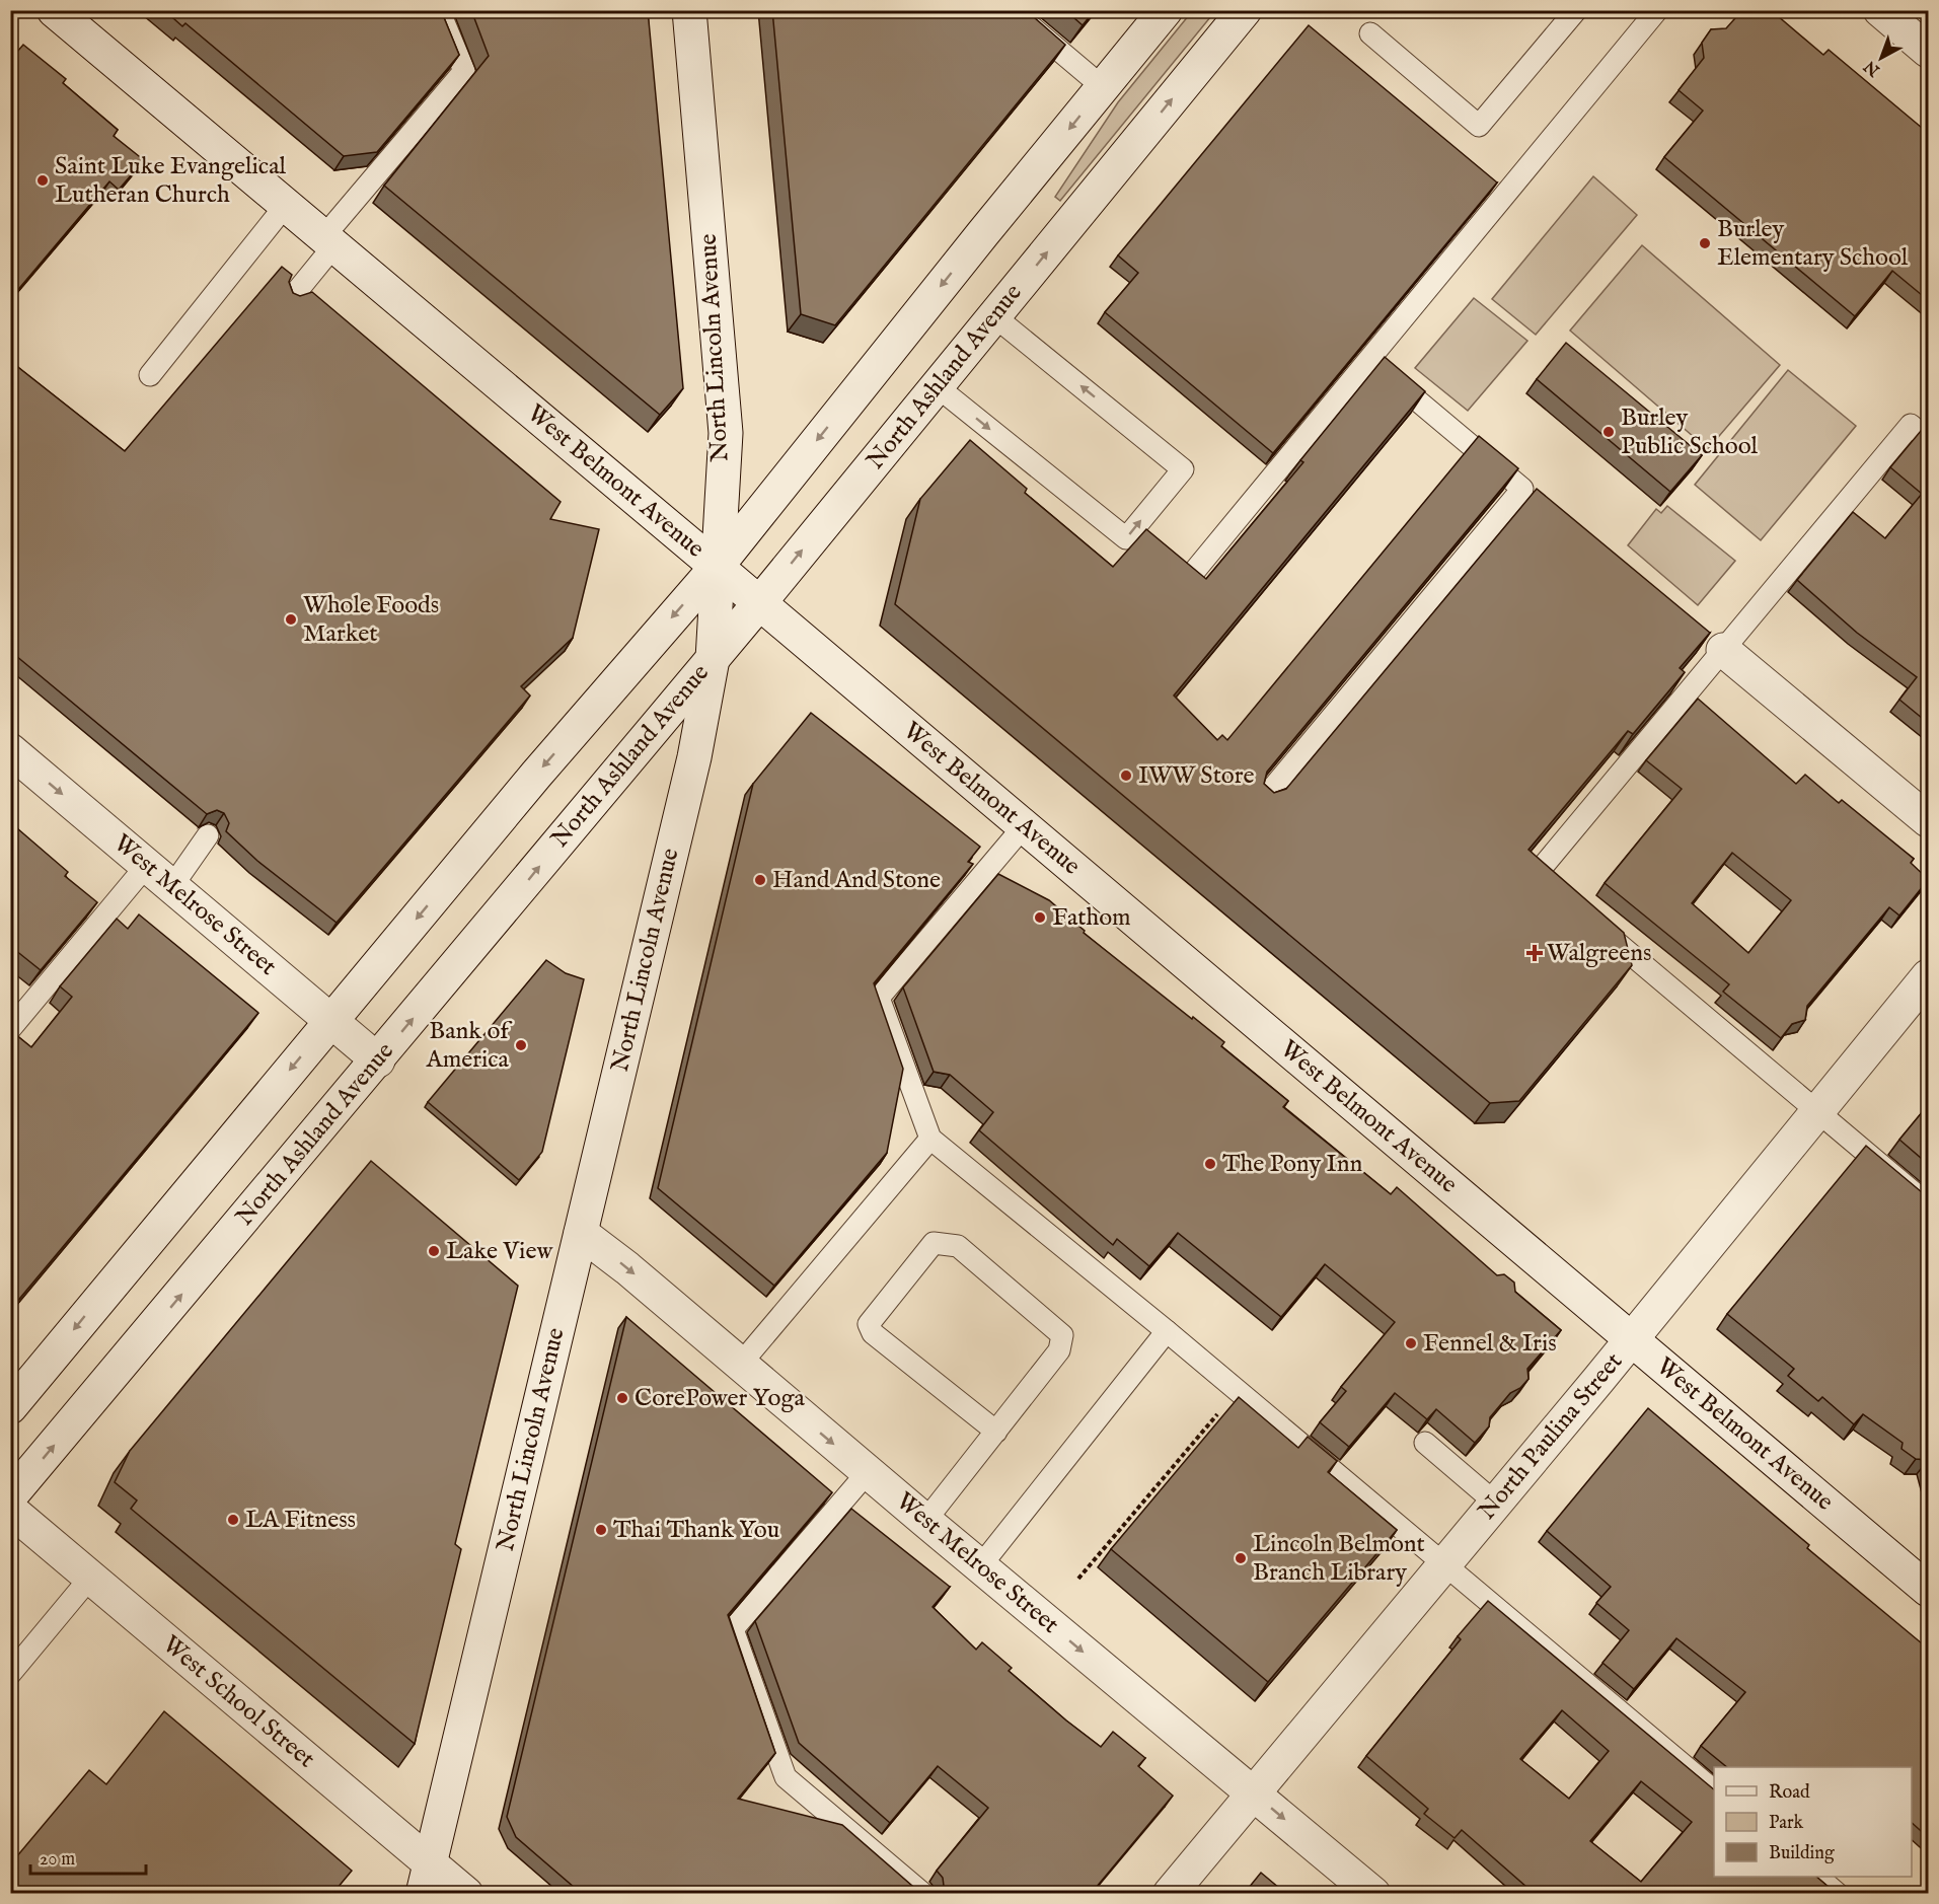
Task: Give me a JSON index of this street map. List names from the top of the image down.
{
  "streets": {
    "main road": [
      "North Lincoln Avenue",
      "North Ashland Avenue",
      "West Belmont Avenue",
      "West Melrose Street",
      "North Paulina Street",
      "West School Street"
    ]
  },
  "crossings": [
    ["North Lincoln Avenue", "North Ashland Avenue"],
    ["North Lincoln Avenue", "West Belmont Avenue"],
    ["North Lincoln Avenue", "West Melrose Street"],
    ["North Lincoln Avenue", "West School Street"],
    ["North Ashland Avenue", "West Belmont Avenue"],
    ["North Ashland Avenue", "West Melrose Street"],
    ["West Belmont Avenue", "North Paulina Street"],
    ["West Melrose Street", "North Paulina Street"]
  ],
  "one_way": ["West Melrose Street"],
  "places": {
    "other": [
      "Saint Luke Evangelical Lutheran Church",
      "Burley Elementary School",
      "Burley Public School",
      "Whole Foods Market",
      "IWW Store",
      "Hand And Stone",
      "Fathom",
      "Bank of America",
      "The Pony Inn",
      "Lake View",
      "Fennel & Iris",
      "CorePower Yoga",
      "LA Fitness",
      "Thai Thank You",
      "Lincoln Belmont Branch Library"
    ],
    "health": ["Walgreens"]
  },
  "legend": ["Road", "Park", "Building"],
  "scale_bar": "20 m",
  "north": "bottom left"
}
